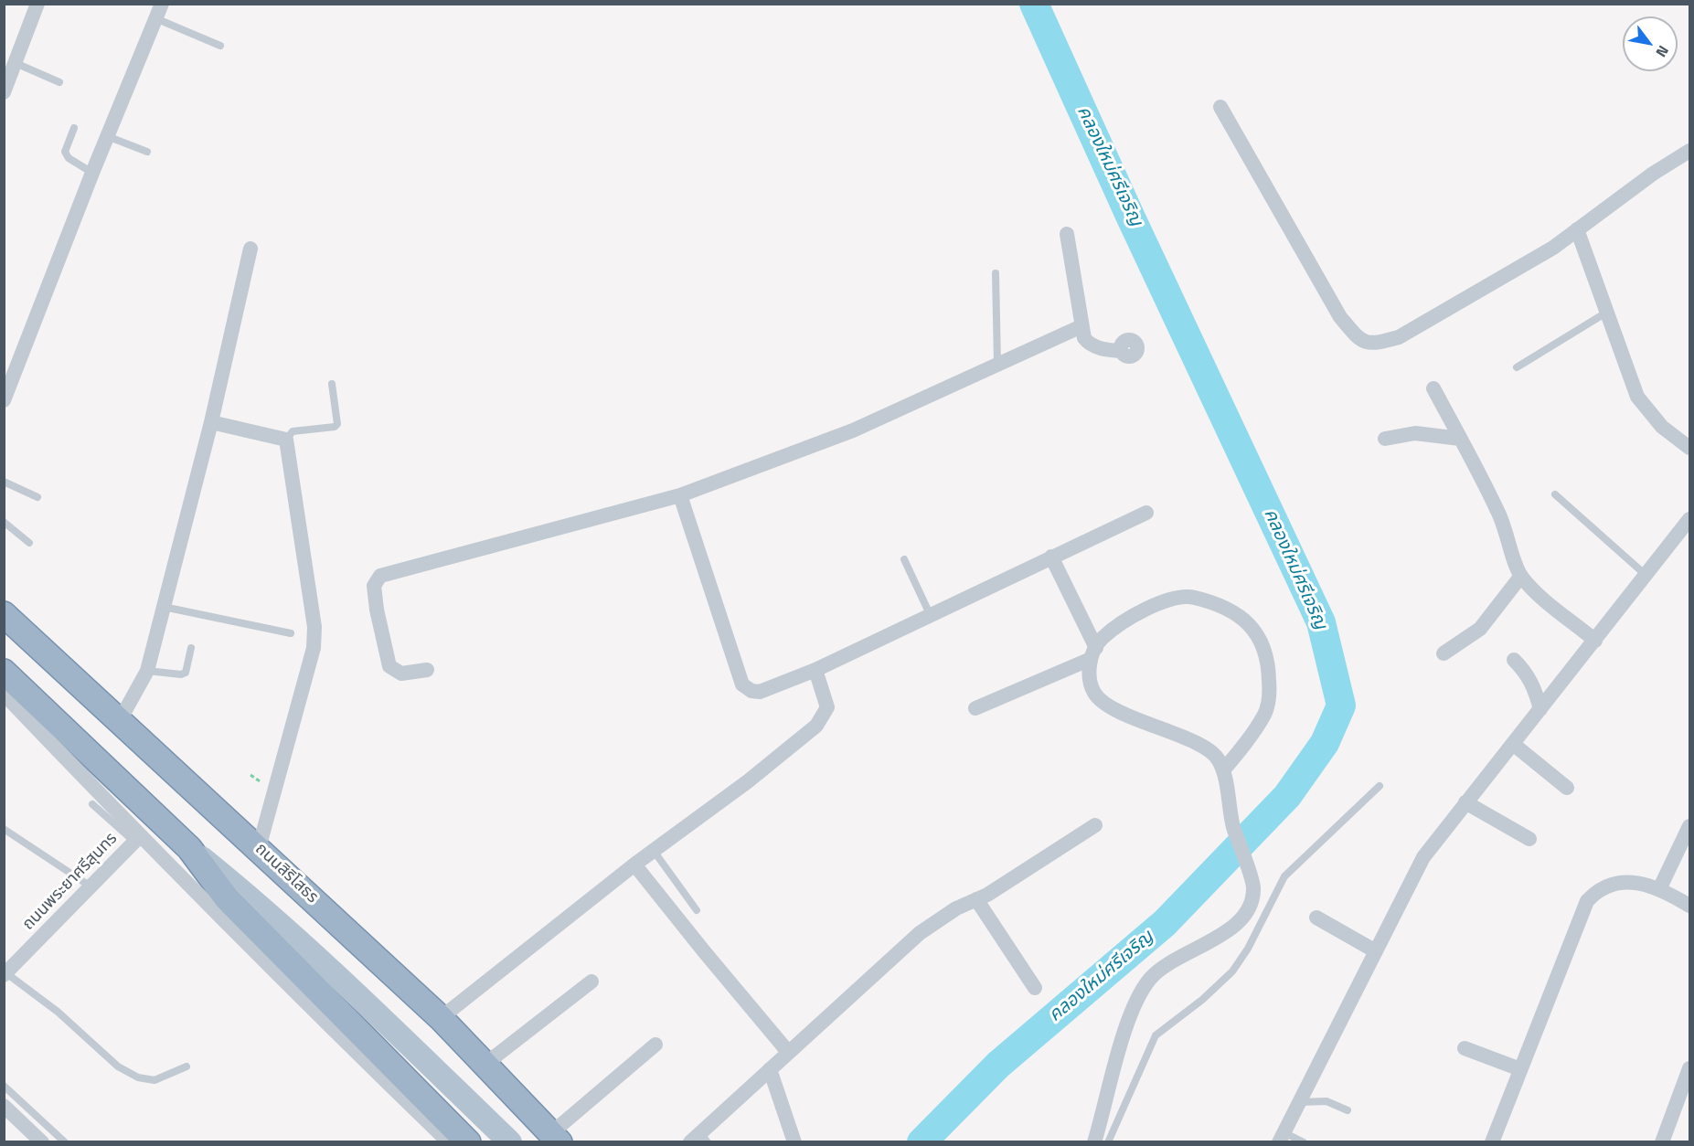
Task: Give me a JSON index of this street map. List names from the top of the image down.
{
  "streets": {
    "highway": ["ถนนสิริโสธร"],
    "street": ["ถนนพระยาศรีสุนทร"]
  },
  "water": ["คลองใหม่ศรีเจริญ"],
  "north": "bottom right"
}
